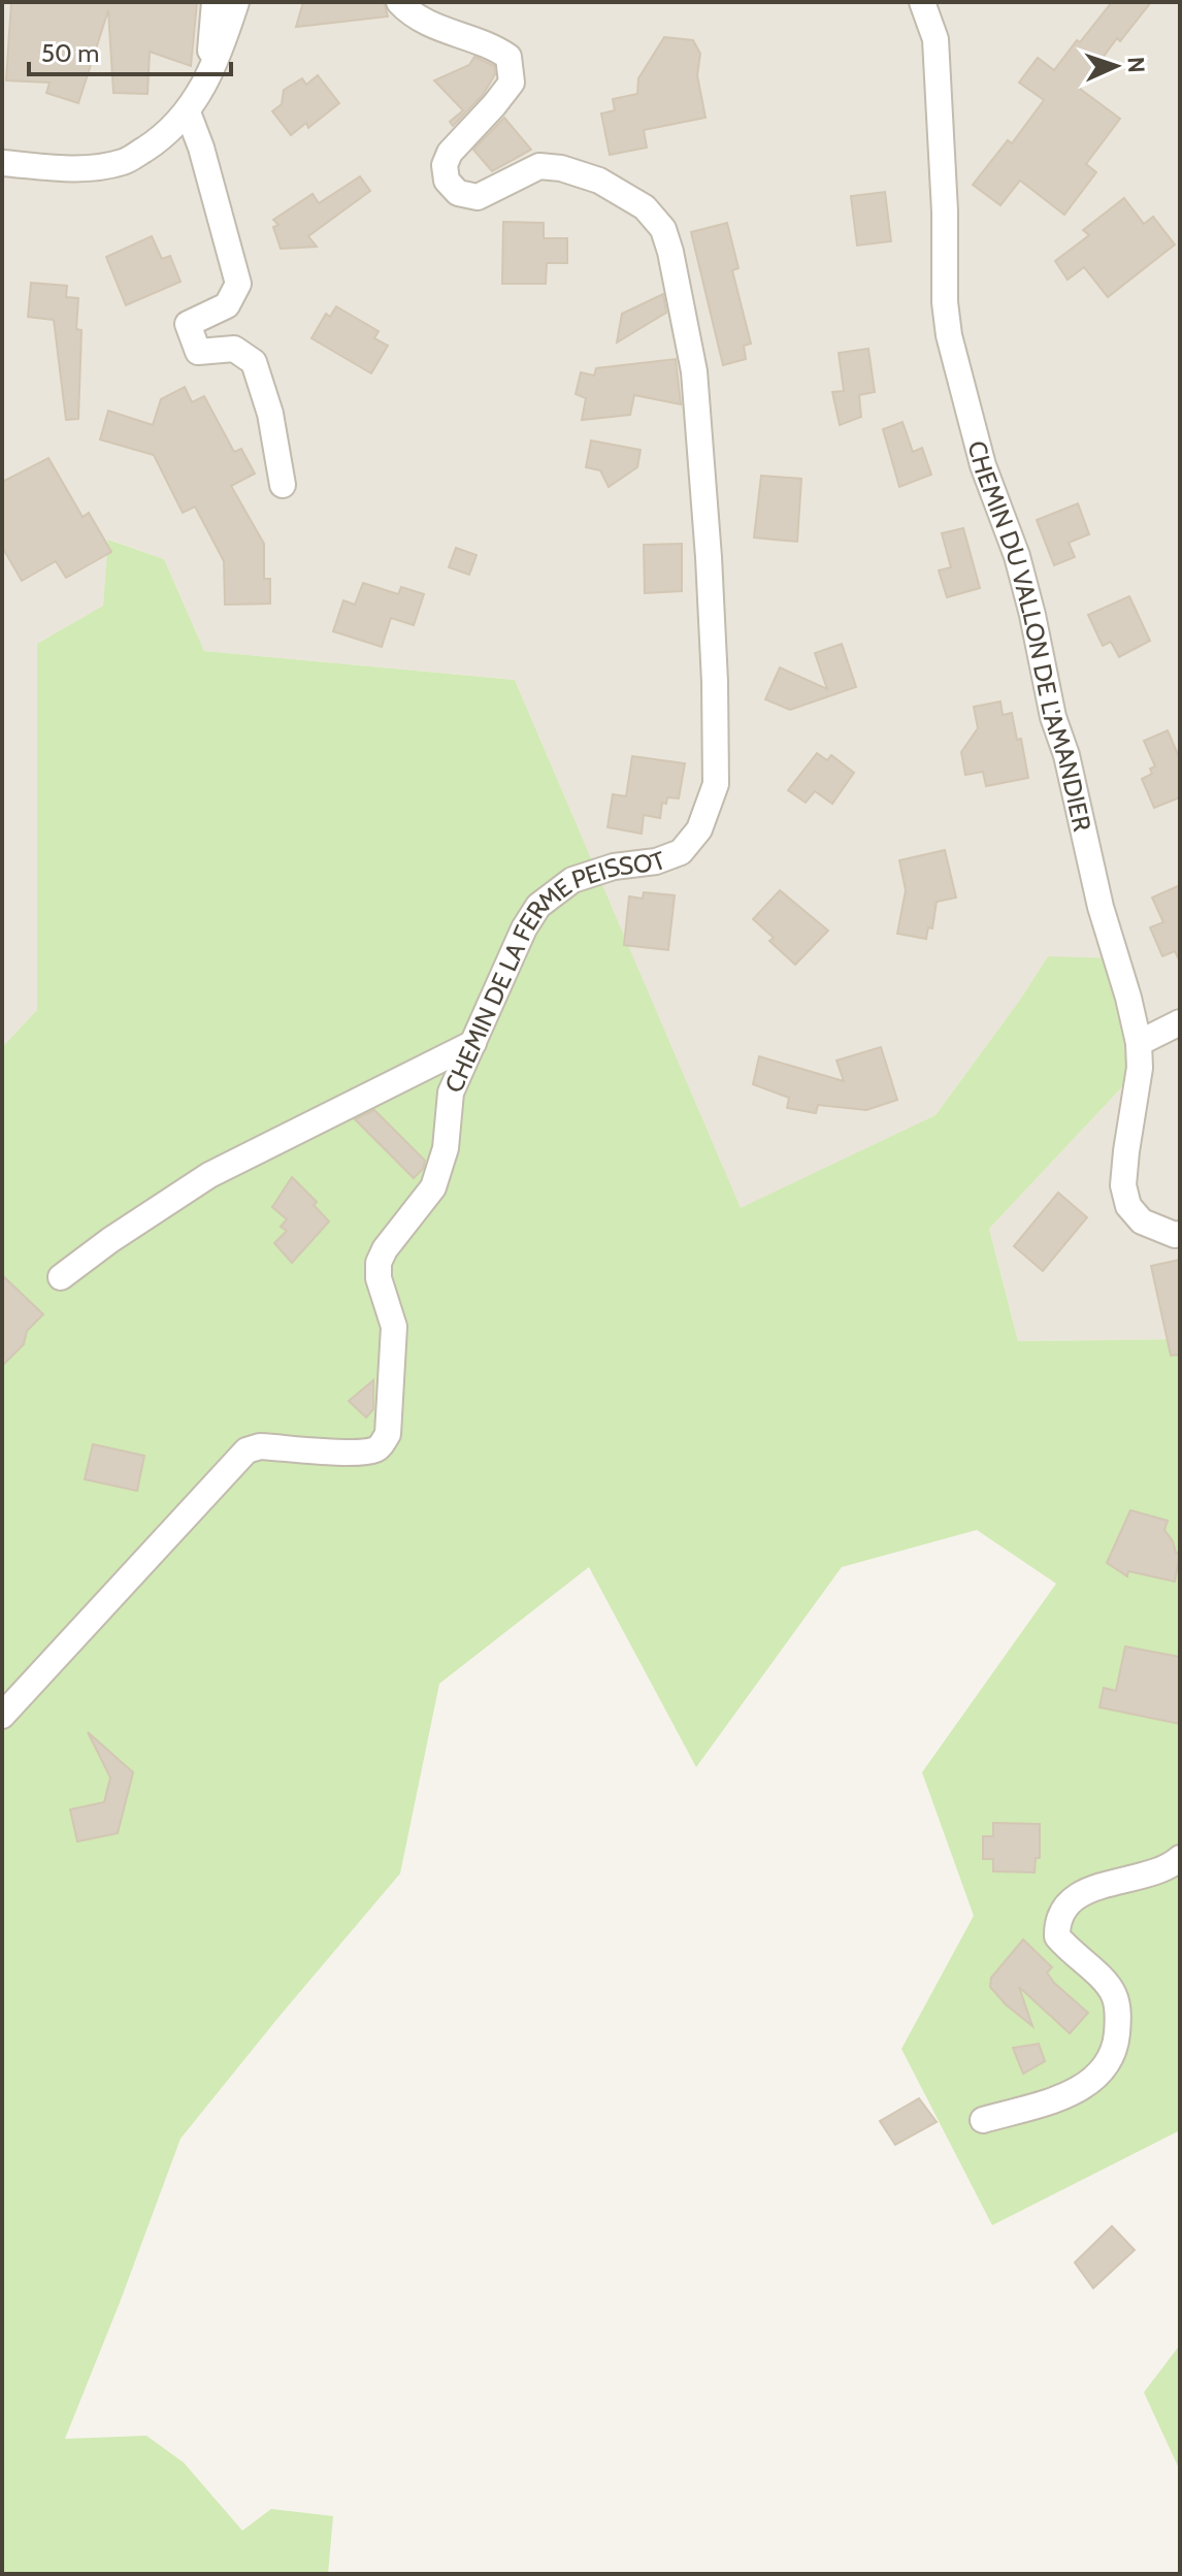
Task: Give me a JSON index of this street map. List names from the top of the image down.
{
  "streets": {
    "street": ["CHEMIN DU VALLON DE L'AMANDIER", "CHEMIN DE LA FERME PEISSOT"]
  },
  "scale_bar": "50 m",
  "north": "right"
}
